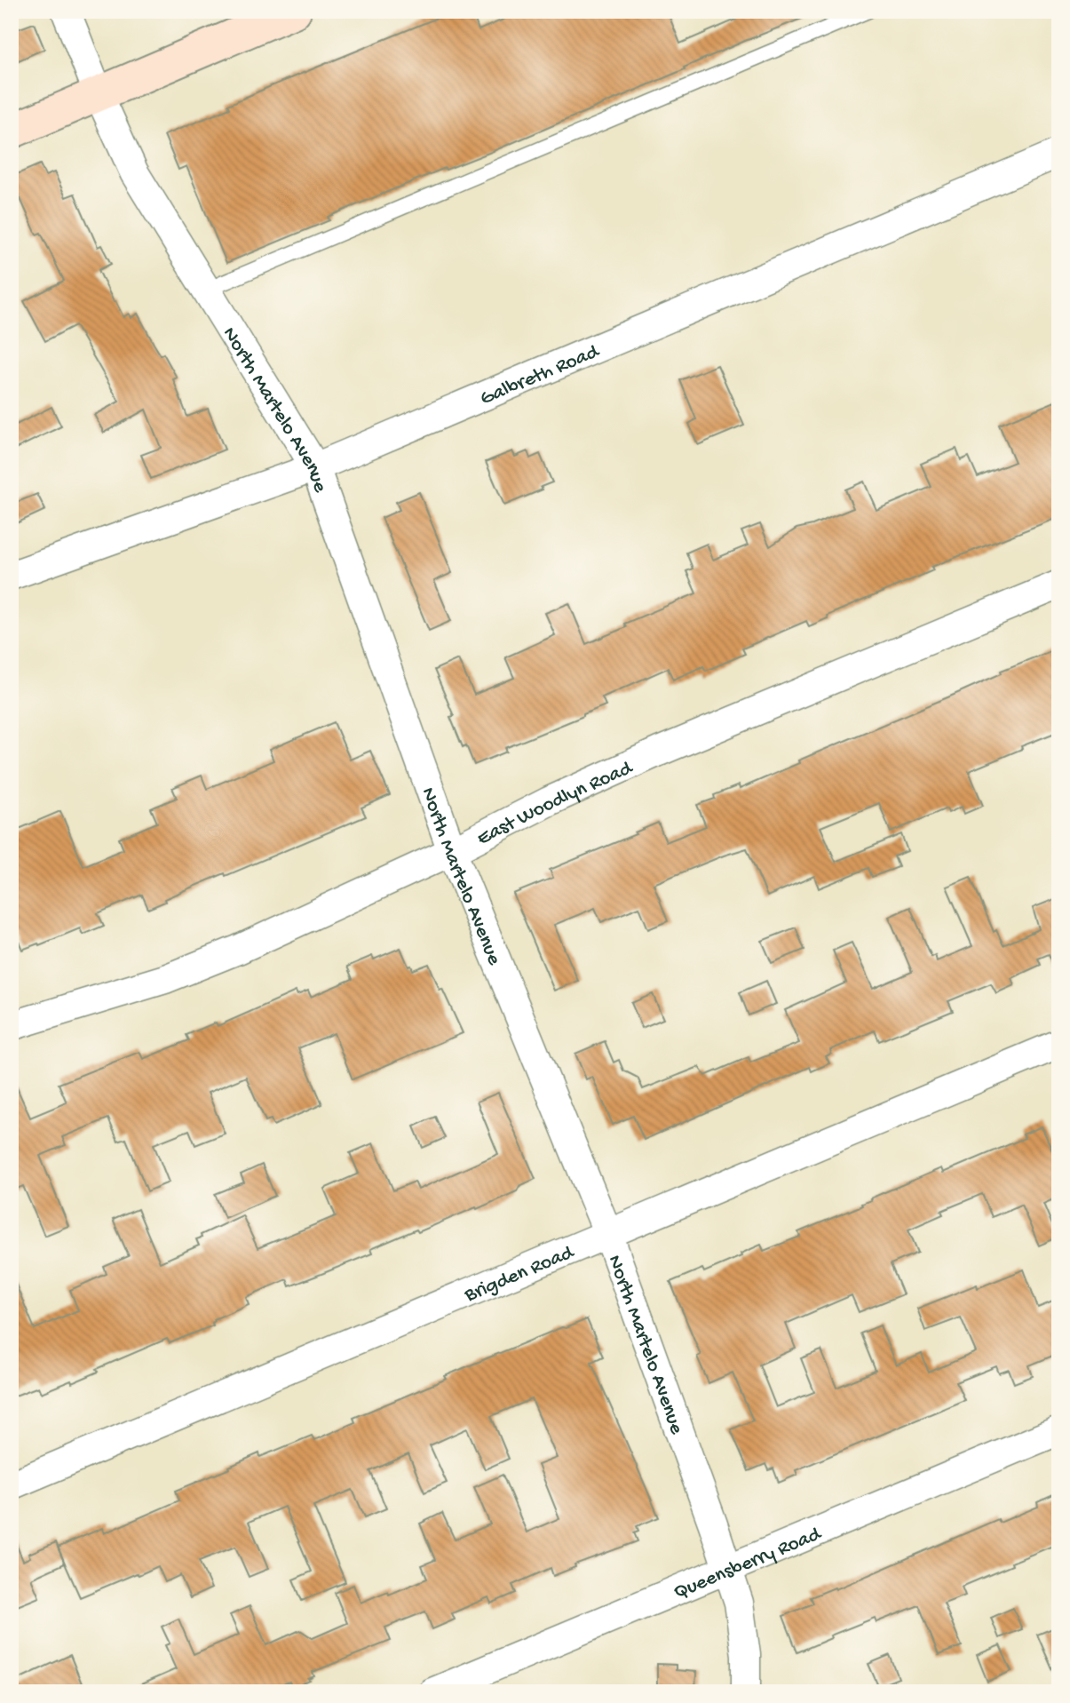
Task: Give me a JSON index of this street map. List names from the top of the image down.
{
  "streets": {
    "street": [
      "Galbreth Road",
      "North Martelo Avenue",
      "East Woodlyn Road",
      "Brigden Road",
      "Queensberry Road"
    ]
  },
  "crossings": [
    ["Galbreth Road", "North Martelo Avenue"],
    ["North Martelo Avenue", "East Woodlyn Road"],
    ["North Martelo Avenue", "Brigden Road"],
    ["North Martelo Avenue", "Queensberry Road"]
  ]
}
